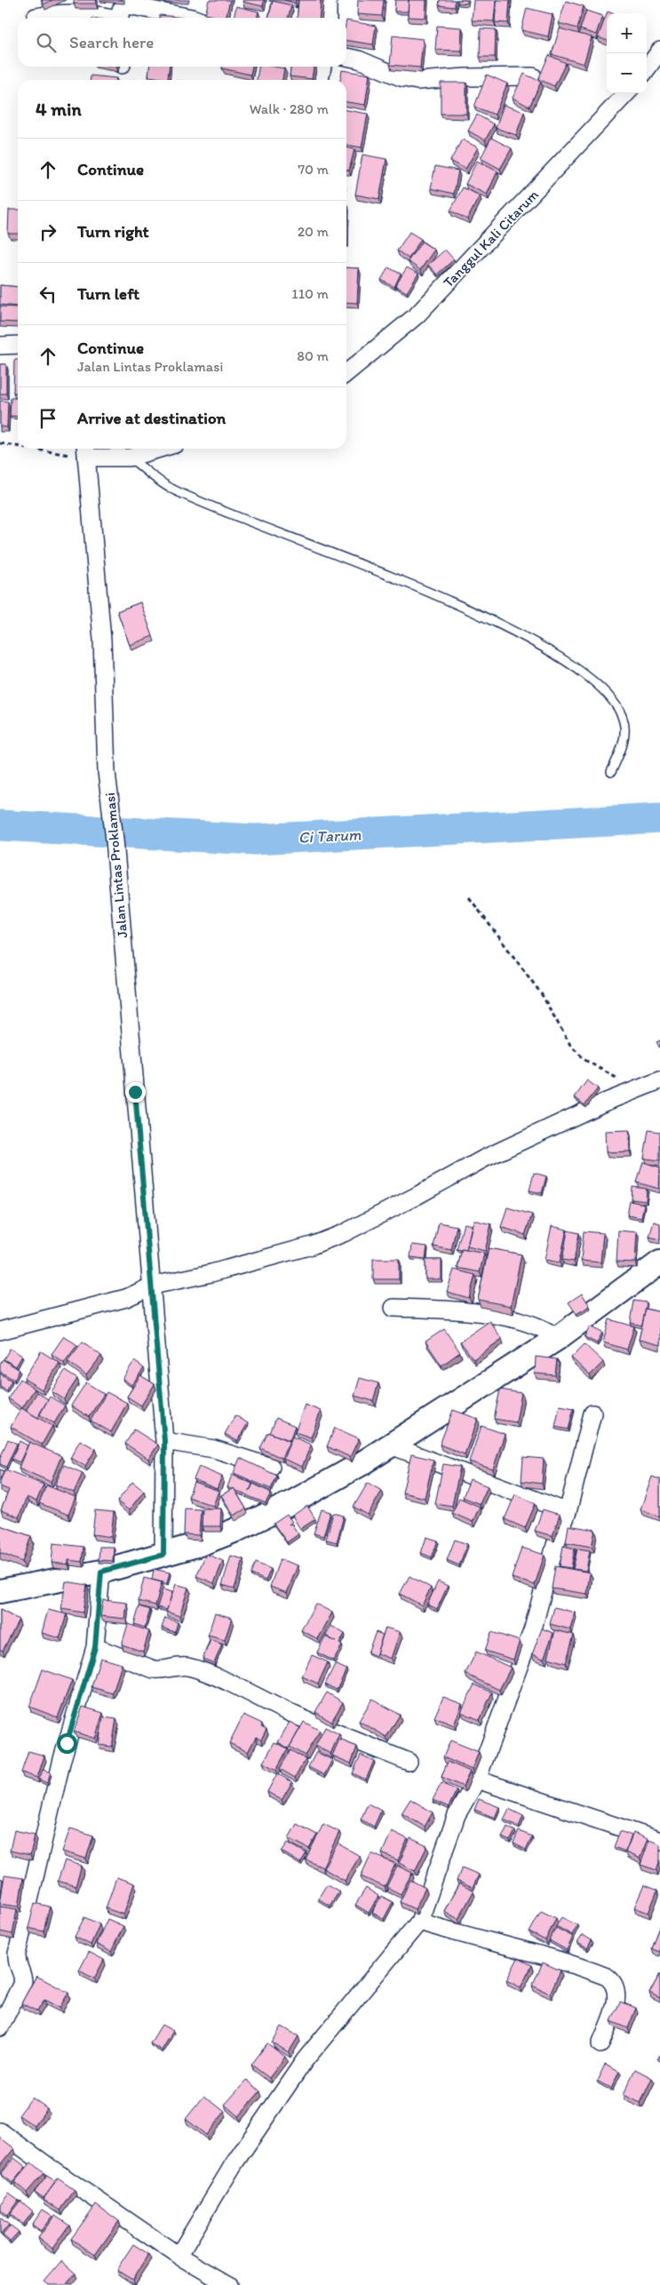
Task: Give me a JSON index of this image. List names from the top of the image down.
{
  "streets": {
    "street": ["Tanggul Kali Citarum", "Jalan Lintas Proklamasi"]
  },
  "water": ["Ci Tarum"],
  "page": {
    "map_buttons": ["+", "−"],
    "search": "Search here",
    "heading": ["4 min", "Walk · 280 m"],
    "list": [
      ["Continue", "70 m"],
      ["Turn right", "20 m"],
      ["Turn left", "110 m"],
      ["Continue", "Jalan Lintas Proklamasi", "80 m"],
      "Arrive at destination"
    ]
  }
}
